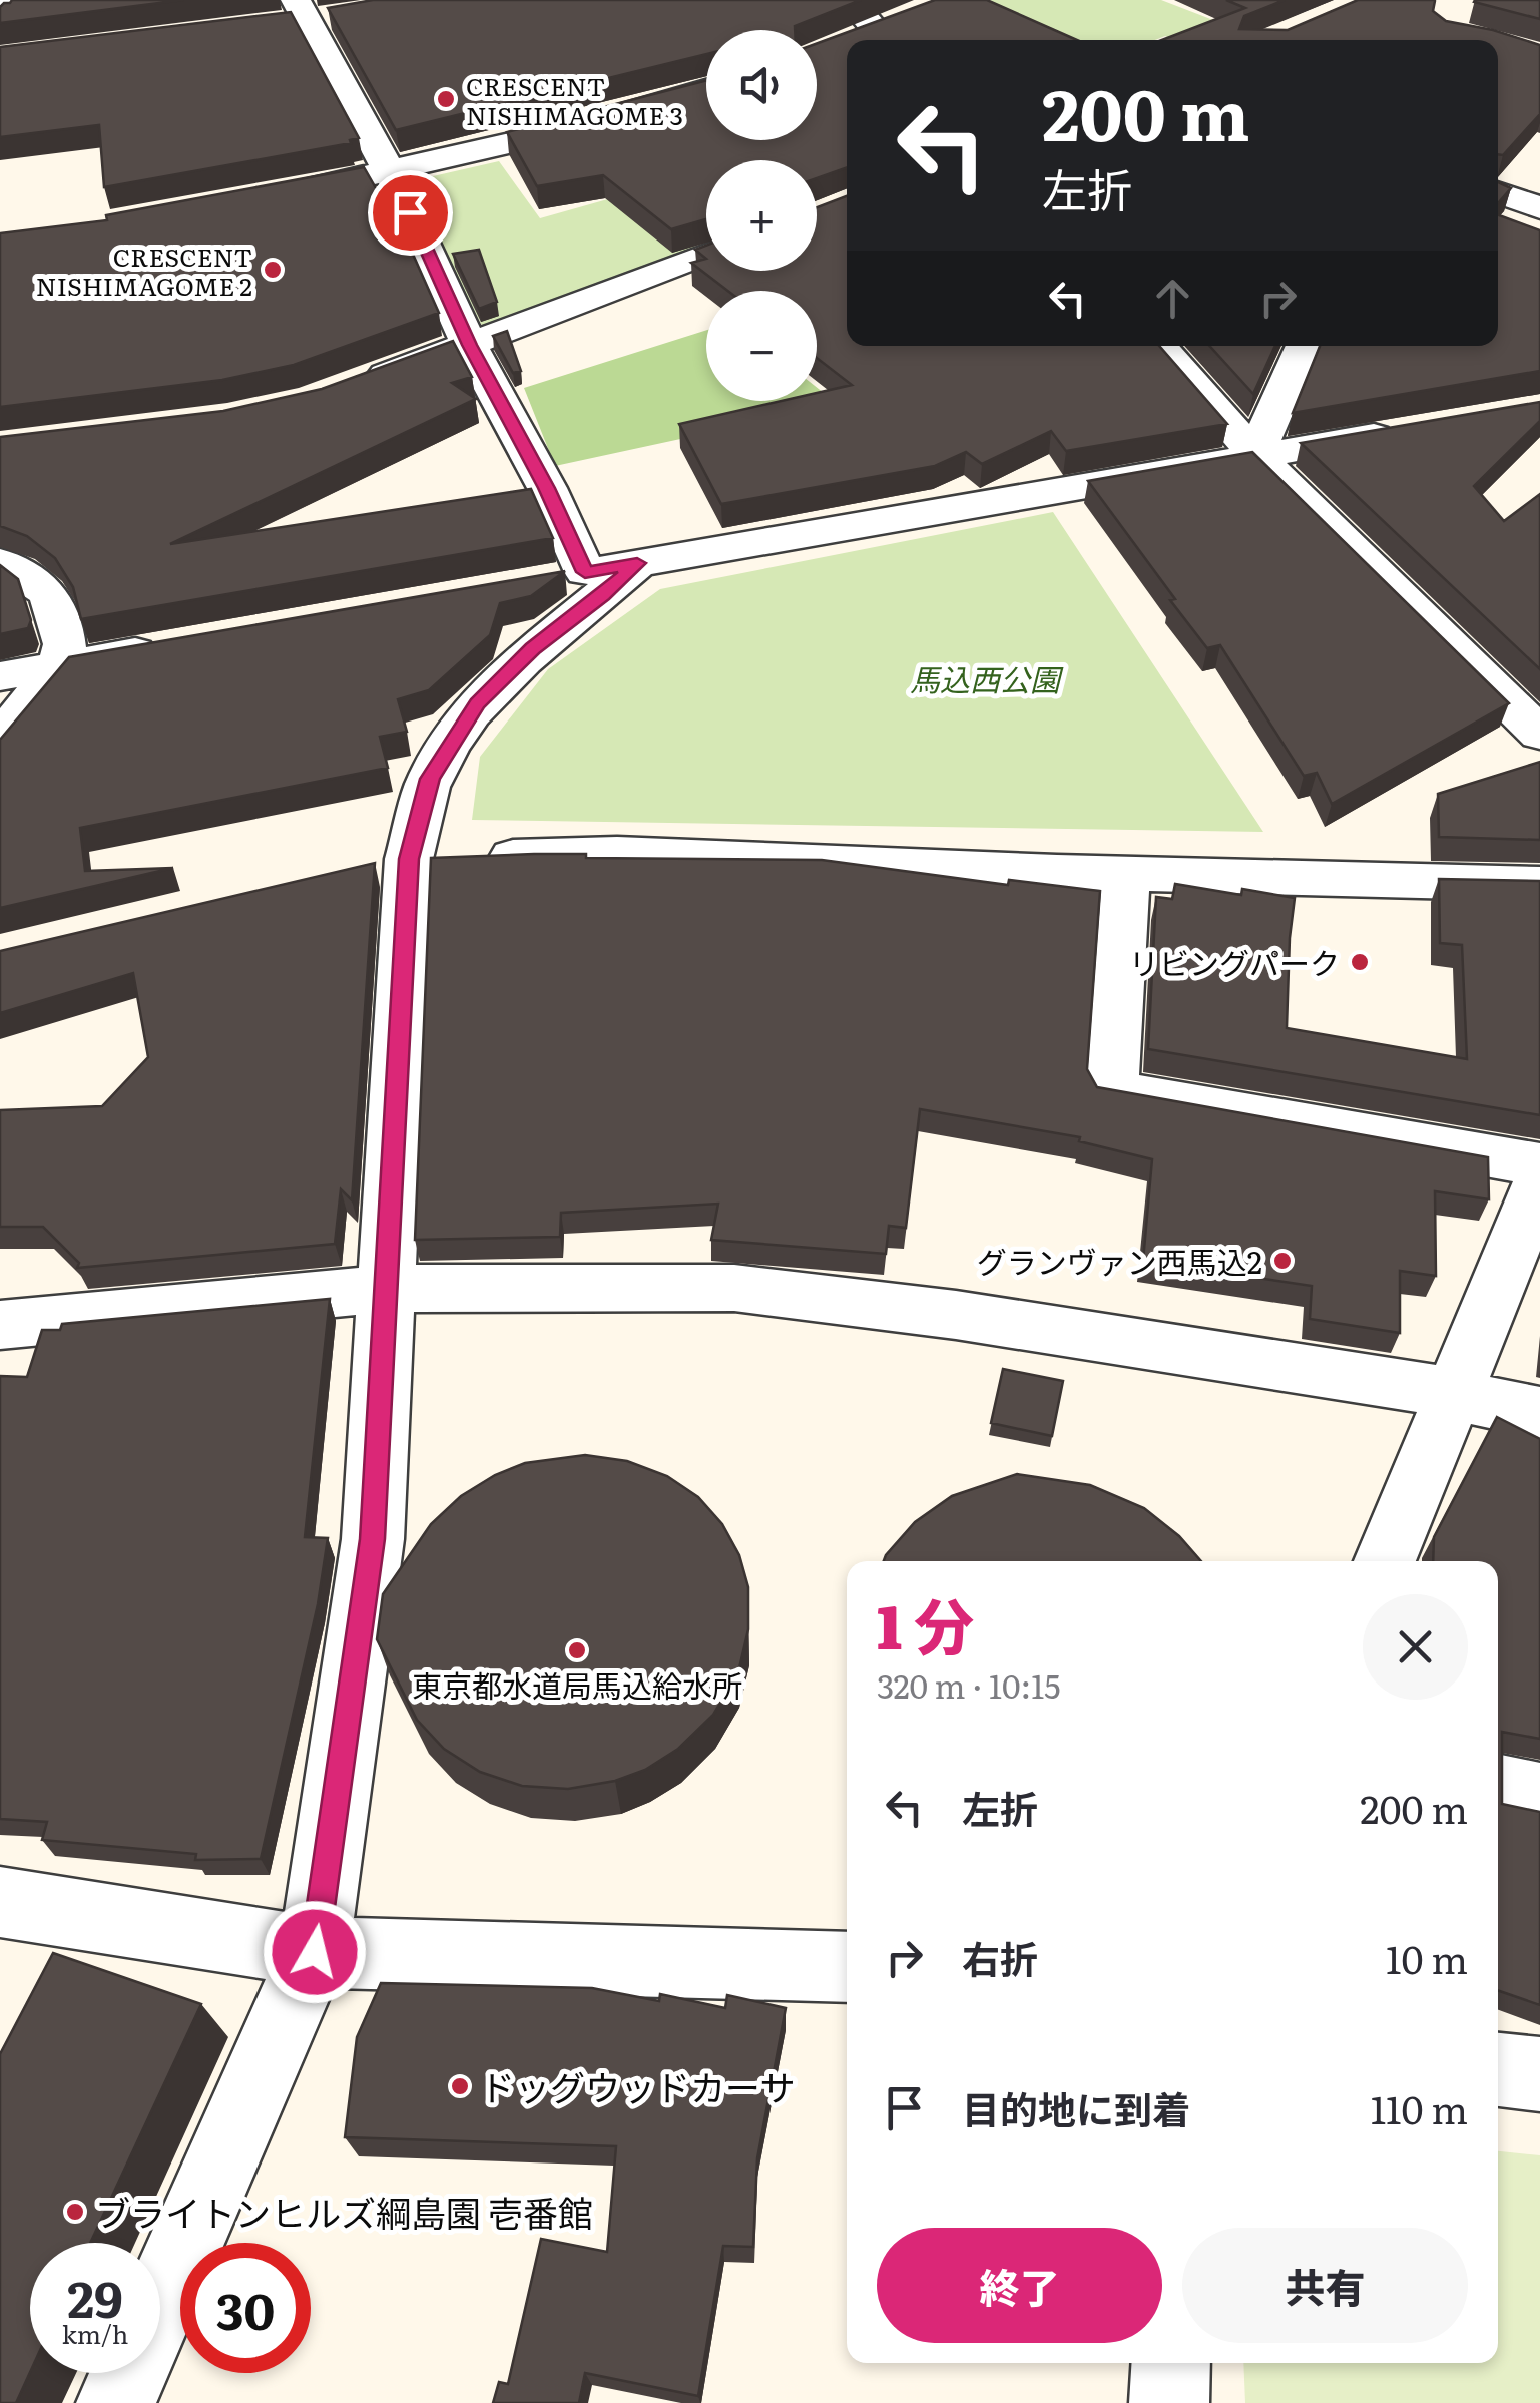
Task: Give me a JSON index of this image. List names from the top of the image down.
{
  "parks": ["馬込西公園"],
  "places": [
    "CRESCENT NISHIMAGOME 3",
    "CRESCENT NISHIMAGOME 2",
    "リビングパーク",
    "グランヴァン西馬込2",
    "東京都水道局馬込給水所",
    "ドッグウッドカーサ",
    "ブライトンヒルズ綱島園 壱番館"
  ],
  "page": {
    "map_buttons": ["+", "−"],
    "turn": ["200 m", "左折"],
    "heading": ["1 分", "320 m · 10:15"],
    "list": [
      {
        "name": "左折",
        "value": "200 m"
      },
      {
        "name": "右折",
        "value": "10 m"
      },
      {
        "name": "目的地に到着",
        "value": "110 m"
      }
    ],
    "buttons": ["終了", "共有"],
    "speed": "29 km/h",
    "limit": "30"
  }
}
